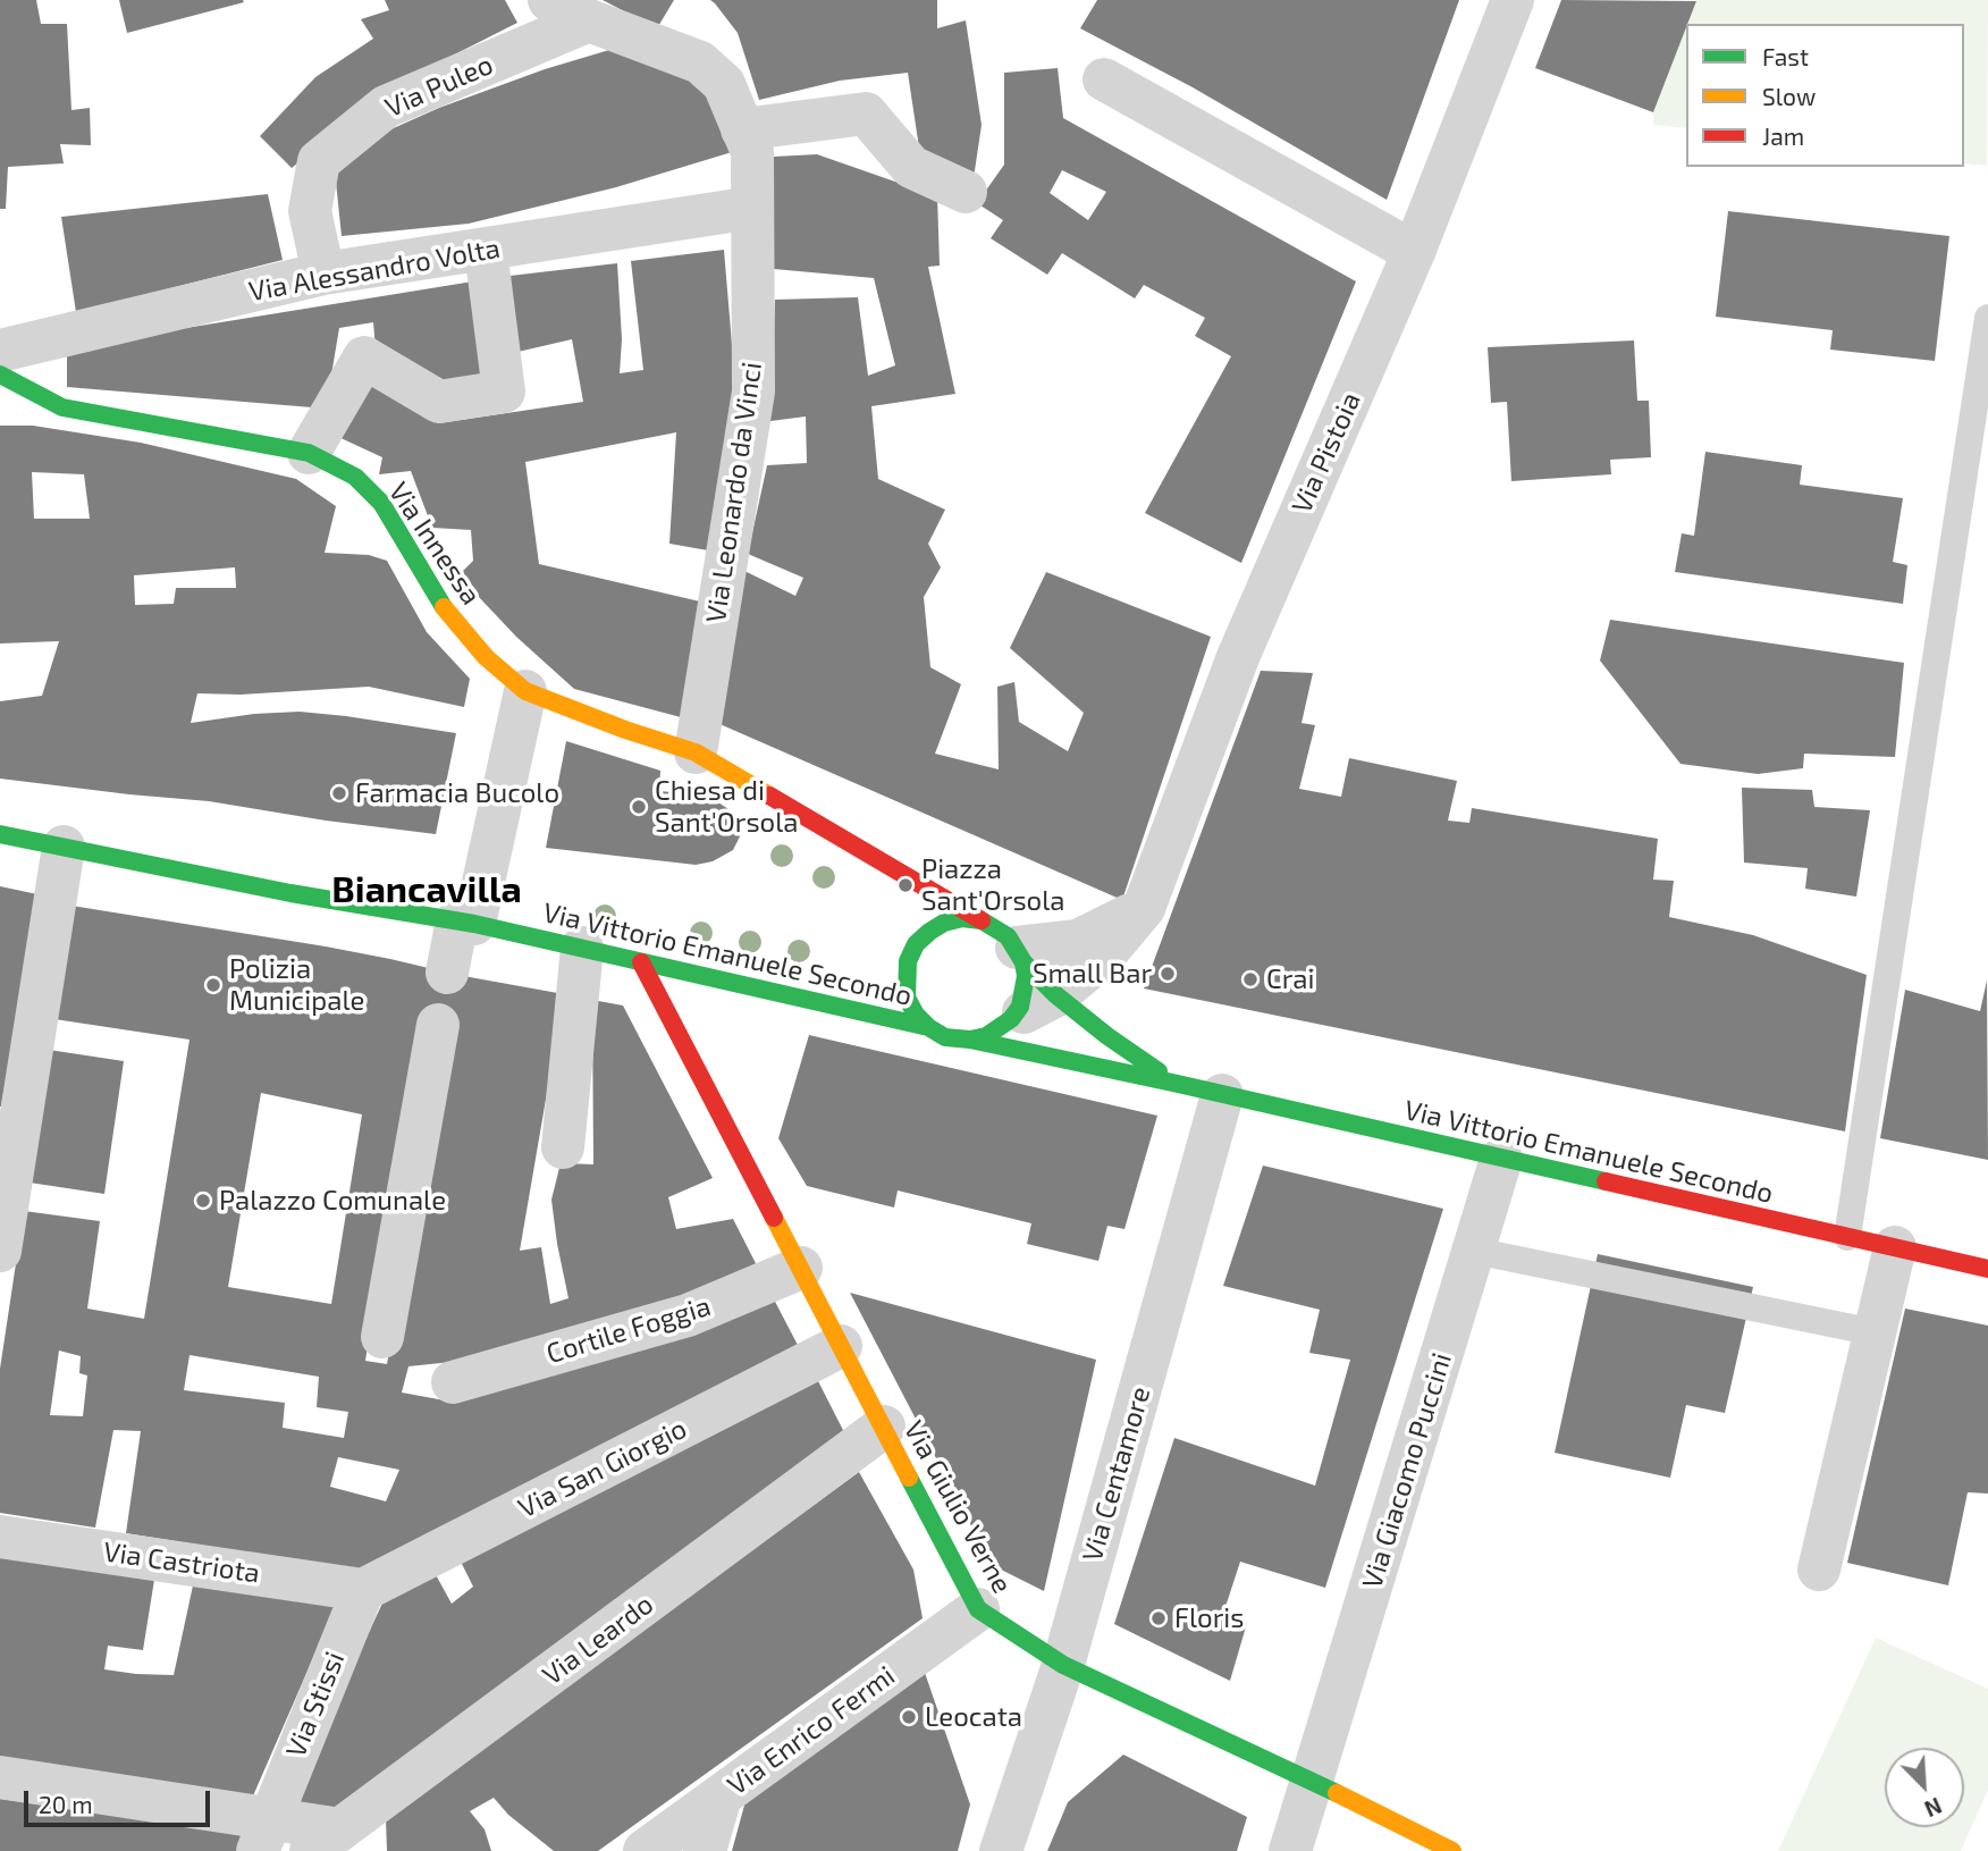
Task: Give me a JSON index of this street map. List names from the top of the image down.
{
  "streets": {
    "street": [
      "Via Puleo",
      "Via Alessandro Volta",
      "Via Pistoia",
      "Via Leonardo da Vinci",
      "Via Innessa",
      "Via Vittorio Emanuele Secondo",
      "Cortile Foggia",
      "Via San Giorgio",
      "Via Giacomo Puccini",
      "Via Centamore",
      "Via Giulio Verne",
      "Via Castriota",
      "Via Leardo",
      "Via Stissi",
      "Via Enrico Fermi"
    ]
  },
  "crossings": [
    ["Via Puleo", "Via Alessandro Volta"],
    ["Via Puleo", "Via Leonardo da Vinci"],
    ["Via Alessandro Volta", "Via Leonardo da Vinci"],
    ["Via Leonardo da Vinci", "Via Innessa"],
    ["Via Innessa", "Via Vittorio Emanuele Secondo"],
    ["Via Vittorio Emanuele Secondo", "Via Giacomo Puccini"],
    ["Via Vittorio Emanuele Secondo", "Via Centamore"],
    ["Via Vittorio Emanuele Secondo", "Via Giulio Verne"],
    ["Cortile Foggia", "Via Giulio Verne"],
    ["Via San Giorgio", "Via Giulio Verne"],
    ["Via San Giorgio", "Via Castriota"],
    ["Via San Giorgio", "Via Stissi"],
    ["Via Giacomo Puccini", "Via Giulio Verne"],
    ["Via Centamore", "Via Giulio Verne"],
    ["Via Giulio Verne", "Via Leardo"],
    ["Via Giulio Verne", "Via Enrico Fermi"],
    ["Via Castriota", "Via Stissi"]
  ],
  "districts": ["Biancavilla"],
  "places": [
    "Farmacia Bucolo",
    "Chiesa di Sant'Orsola",
    "Piazza Sant'Orsola",
    "Small Bar",
    "Crai",
    "Polizia Municipale",
    "Palazzo Comunale",
    "Floris",
    "Leocata"
  ],
  "legend": ["Fast", "Slow", "Jam"],
  "scale_bar": "20 m",
  "north": "bottom right"
}
